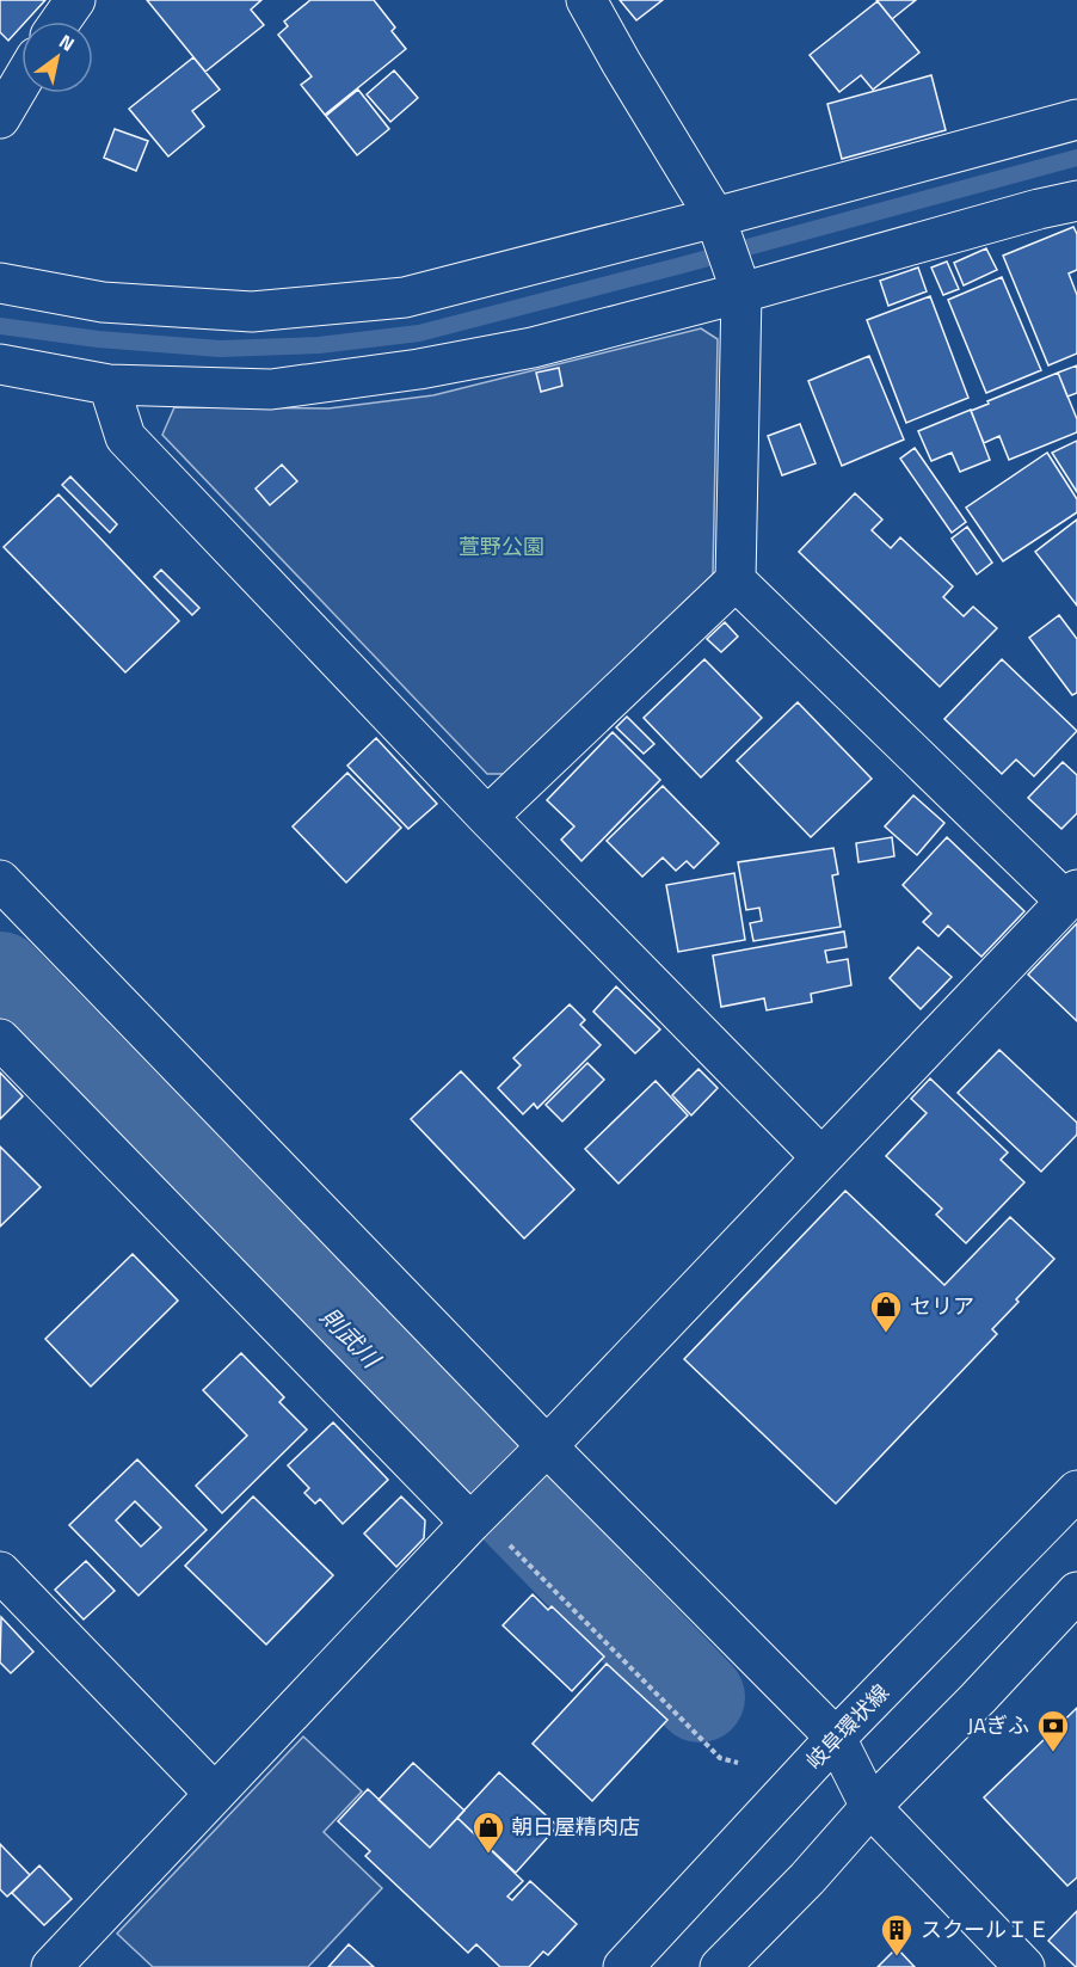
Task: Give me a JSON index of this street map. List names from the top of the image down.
{
  "streets": {
    "street": ["岐阜環状線"]
  },
  "water": ["則武川"],
  "parks": ["萱野公園"],
  "places": {
    "shop": ["セリア", "朝日屋精肉店"],
    "bank": ["JAぎふ"],
    "building": ["スクールＩＥ"]
  },
  "north": "top right"
}
